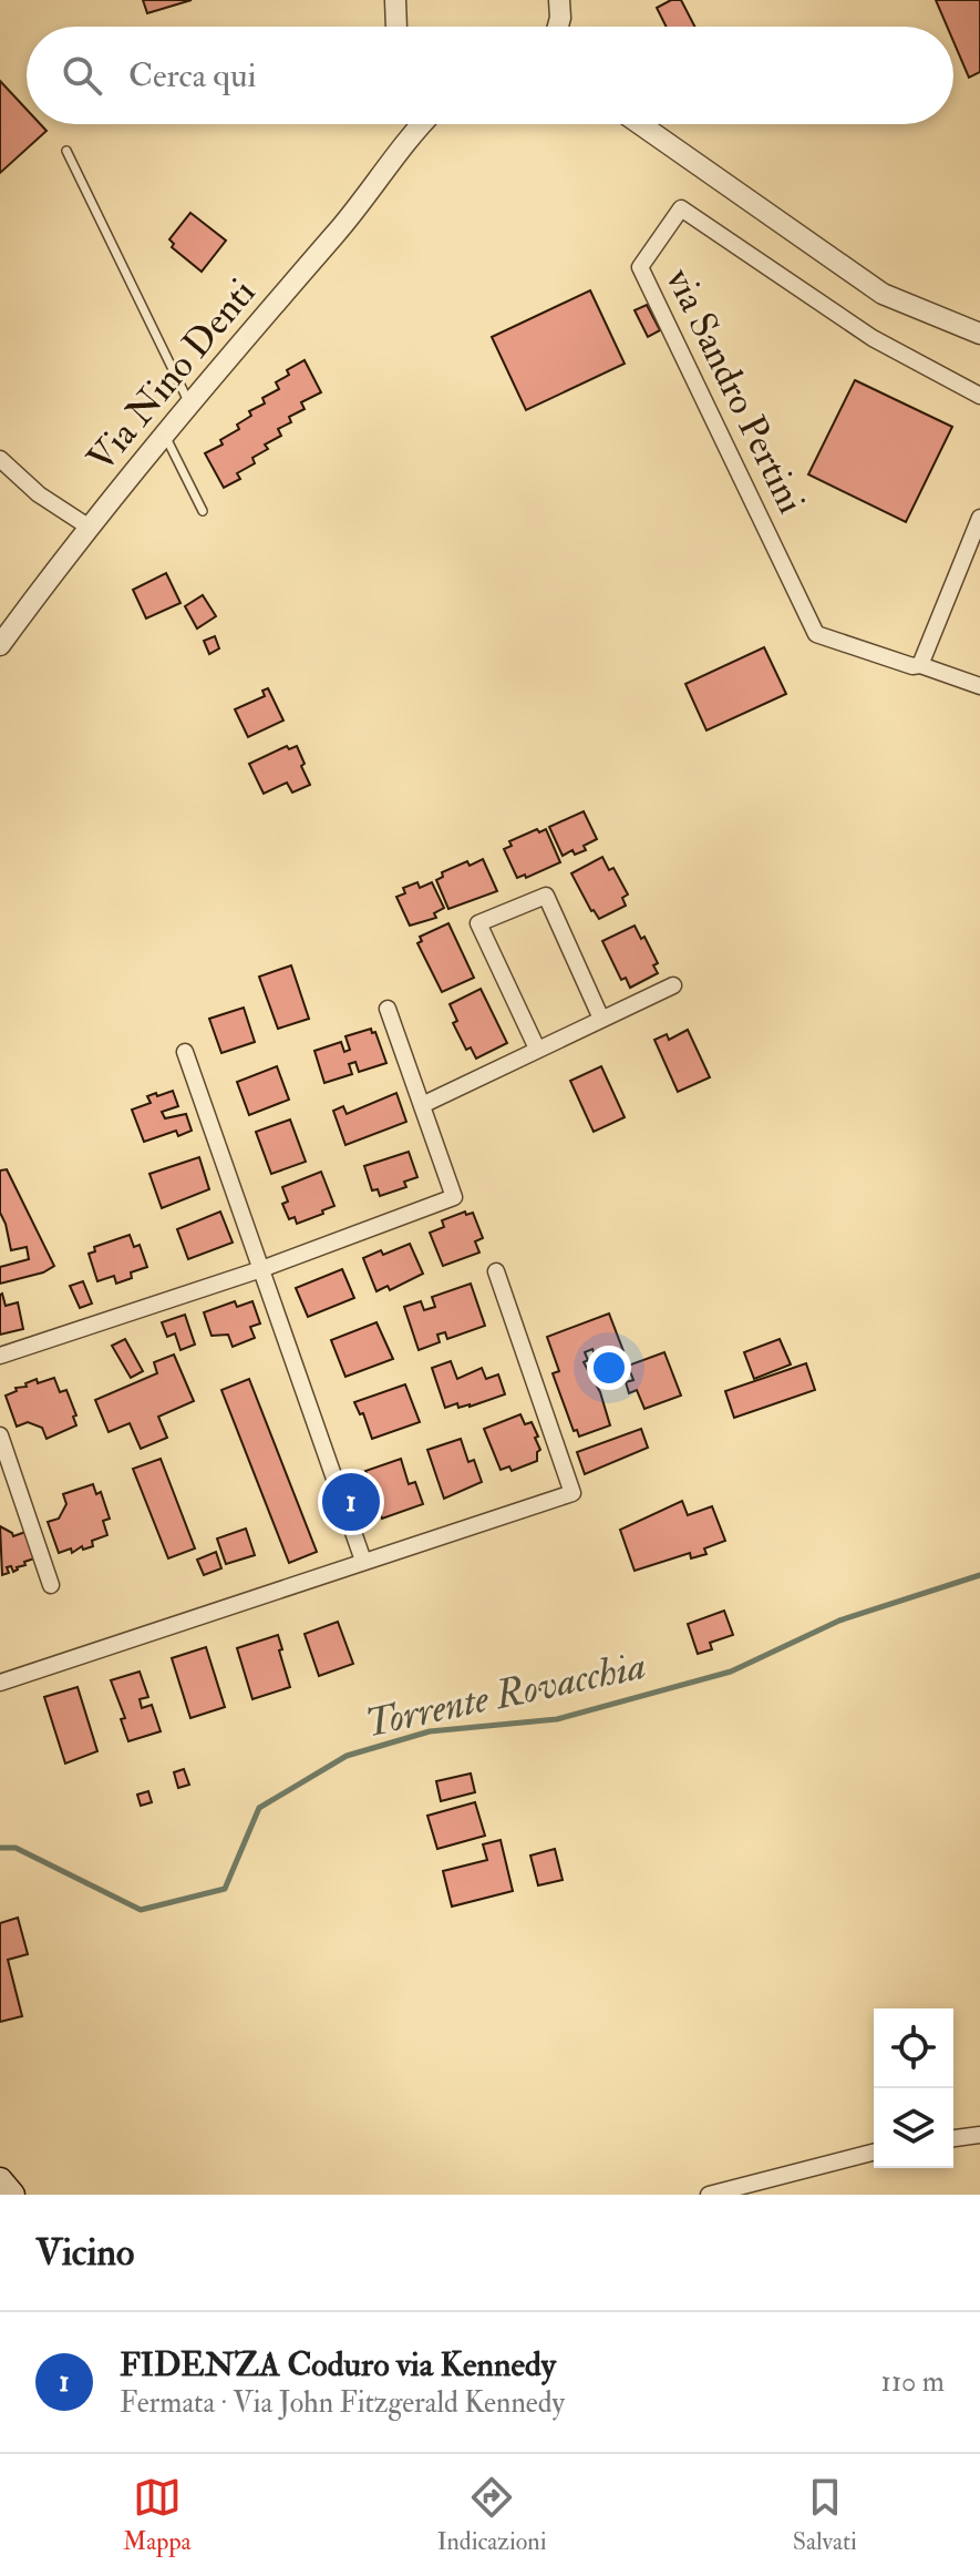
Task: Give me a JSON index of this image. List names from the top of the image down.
{
  "streets": {
    "street": ["Via Nino Denti", "via Sandro Pertini"]
  },
  "water": ["Torrente Rovacchia"],
  "page": {
    "search": "Cerca qui",
    "pins": "1",
    "heading": "Vicino",
    "list": [
      {
        "mark": "1",
        "name": "FIDENZA Coduro via Kennedy",
        "note": "Fermata · Via John Fitzgerald Kennedy",
        "value": "110 m"
      }
    ],
    "nav": ["Mappa", "Indicazioni", "Salvati"]
  }
}
